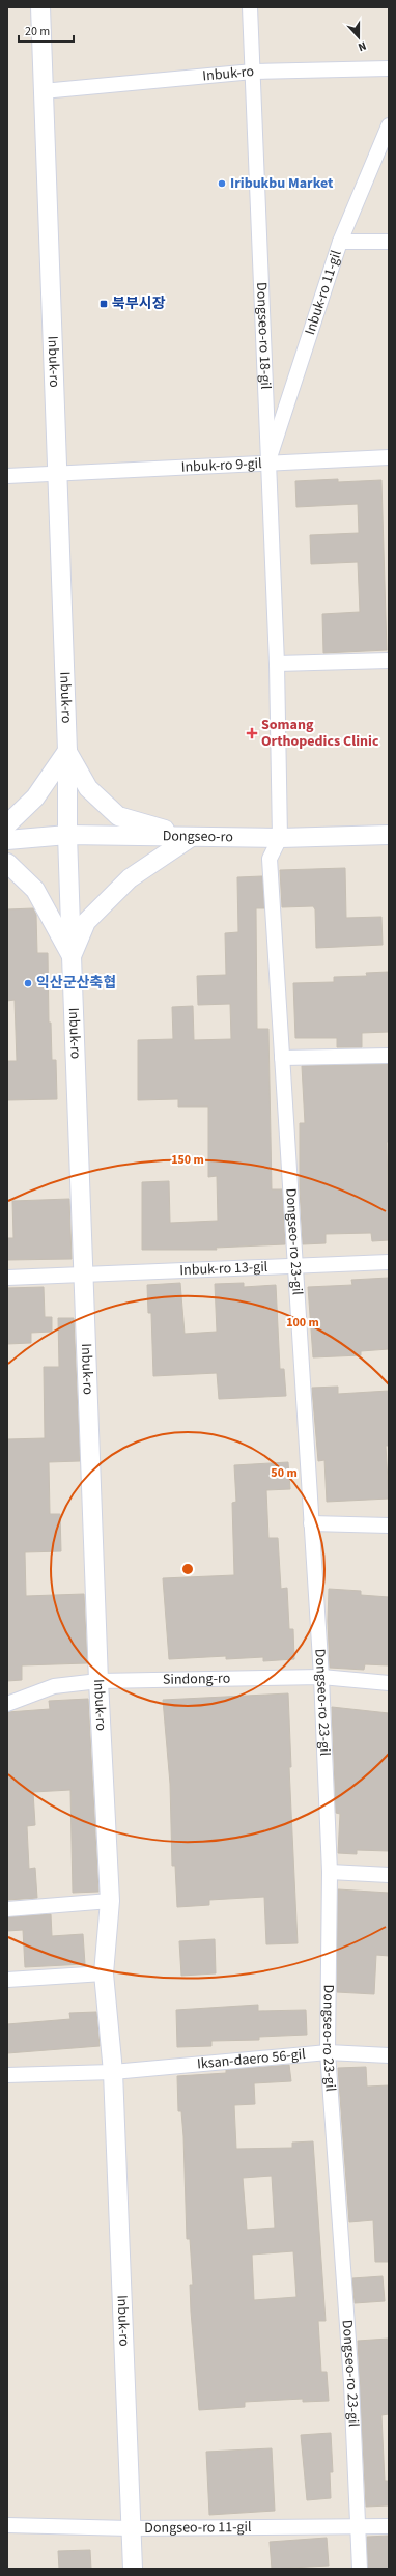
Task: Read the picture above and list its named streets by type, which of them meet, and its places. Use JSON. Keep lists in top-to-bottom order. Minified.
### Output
{"streets":{"street":["Inbuk-ro","Inbuk-ro 11-gil","Dongseo-ro 18-gil","Inbuk-ro 9-gil","Dongseo-ro","Dongseo-ro 23-gil","Inbuk-ro 13-gil","Sindong-ro","Iksan-daero 56-gil","Dongseo-ro 11-gil"]},"crossings":[["Inbuk-ro","Dongseo-ro 18-gil"],["Inbuk-ro","Inbuk-ro 9-gil"],["Inbuk-ro","Dongseo-ro"],["Inbuk-ro","Inbuk-ro 13-gil"],["Inbuk-ro","Sindong-ro"],["Inbuk-ro","Iksan-daero 56-gil"],["Inbuk-ro","Dongseo-ro 11-gil"],["Inbuk-ro 11-gil","Dongseo-ro 18-gil"],["Inbuk-ro 11-gil","Inbuk-ro 9-gil"],["Dongseo-ro 18-gil","Inbuk-ro 9-gil"],["Dongseo-ro 18-gil","Dongseo-ro"],["Dongseo-ro 18-gil","Dongseo-ro 23-gil"],["Dongseo-ro","Dongseo-ro 23-gil"],["Dongseo-ro 23-gil","Inbuk-ro 13-gil"],["Dongseo-ro 23-gil","Sindong-ro"],["Dongseo-ro 23-gil","Iksan-daero 56-gil"],["Dongseo-ro 23-gil","Dongseo-ro 11-gil"]],"places":{"other":["Iribukbu Market","익산군산축협"],"transit":["북부시장"],"health":["Somang Orthopedics Clinic"]},"scale_bar":"20 m","north":"bottom","rings":["150 m","100 m","50 m"]}
